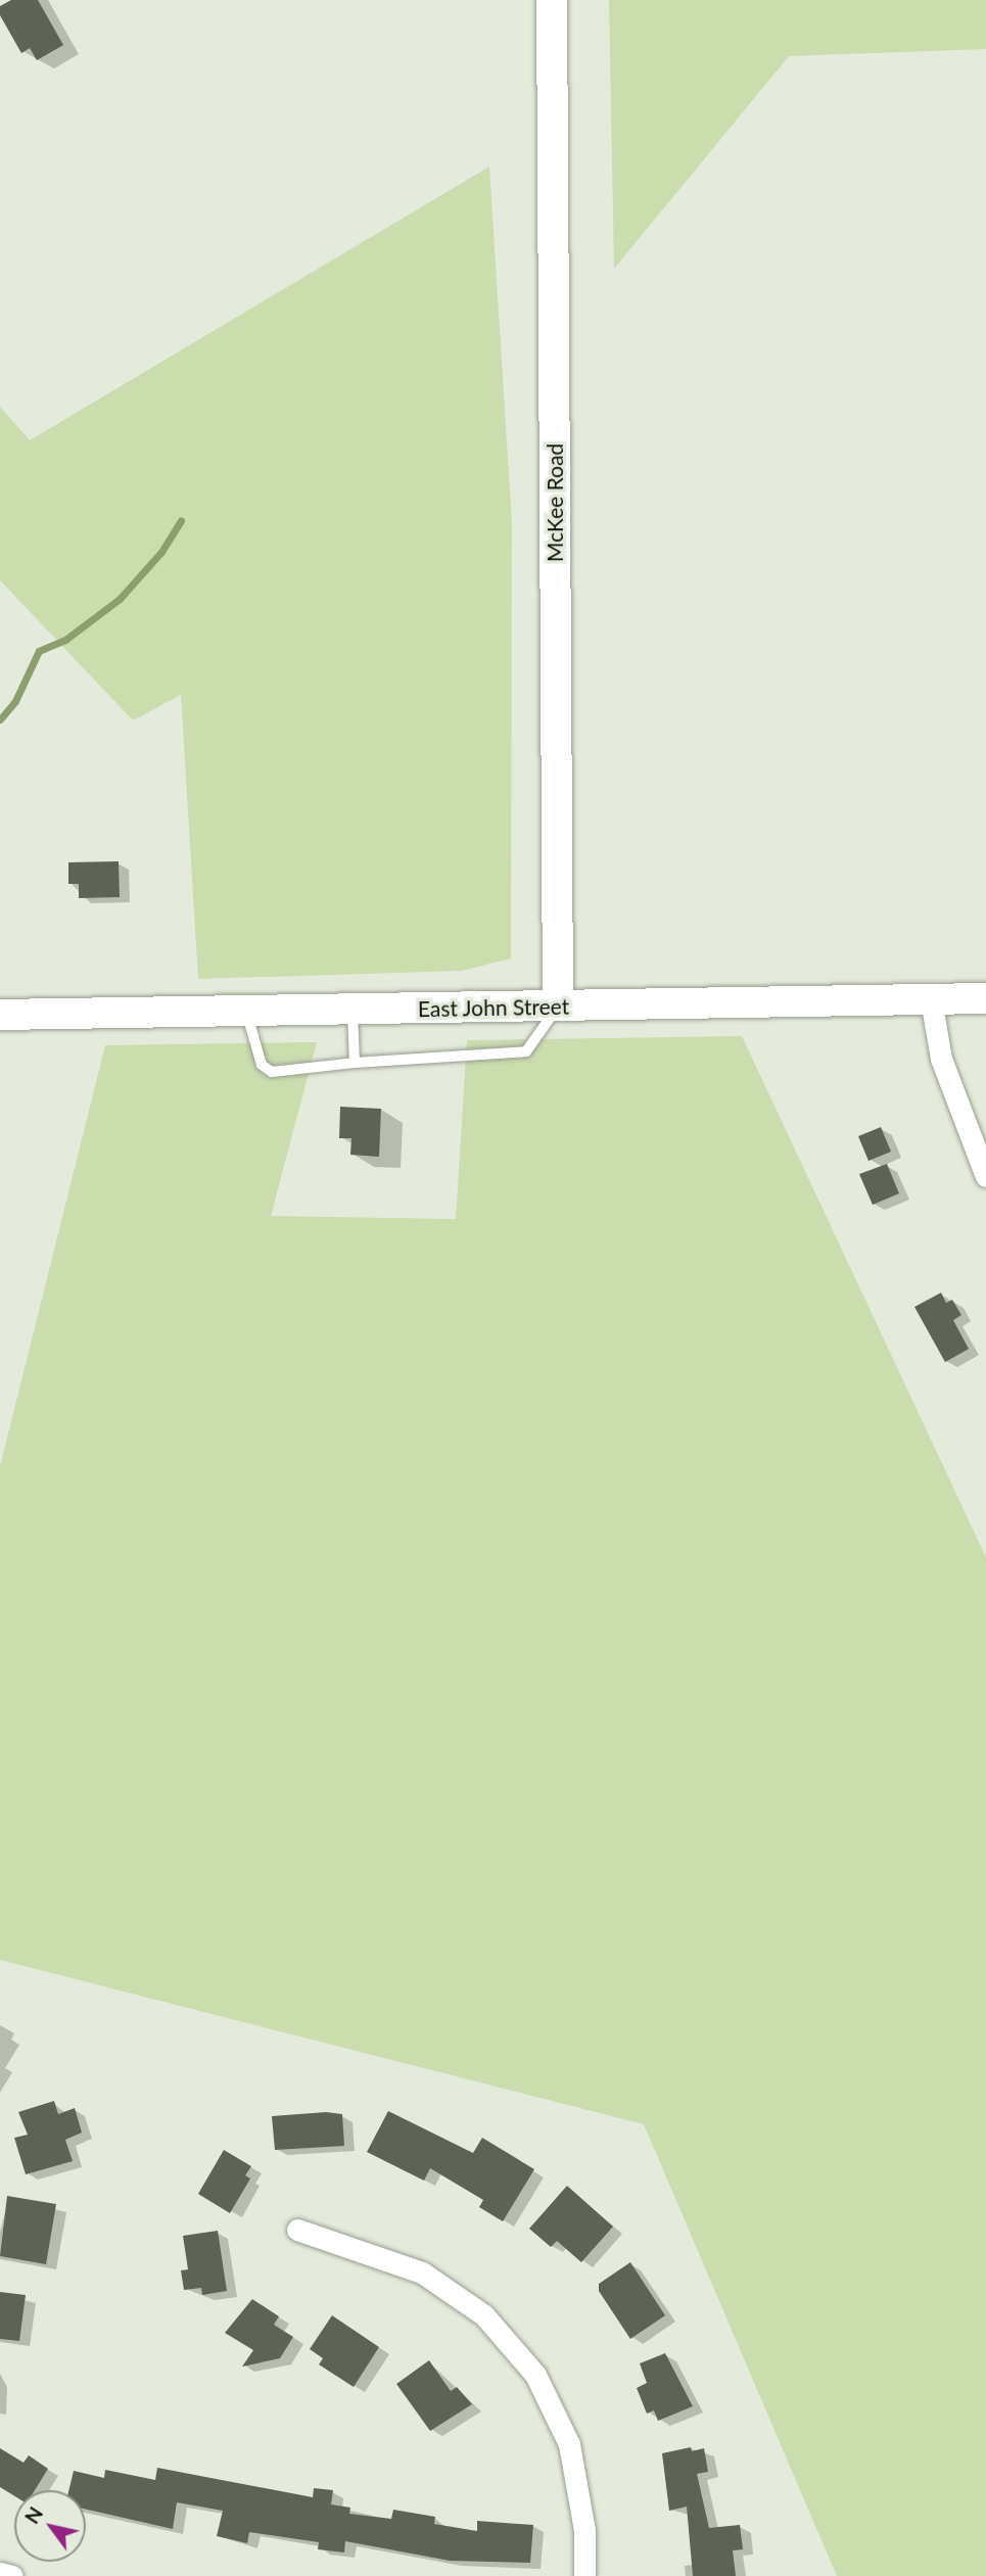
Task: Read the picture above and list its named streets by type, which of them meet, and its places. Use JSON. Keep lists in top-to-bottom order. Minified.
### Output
{"streets":{"street":["McKee Road","East John Street"]},"crossings":[["McKee Road","East John Street"]],"north":"top left"}
